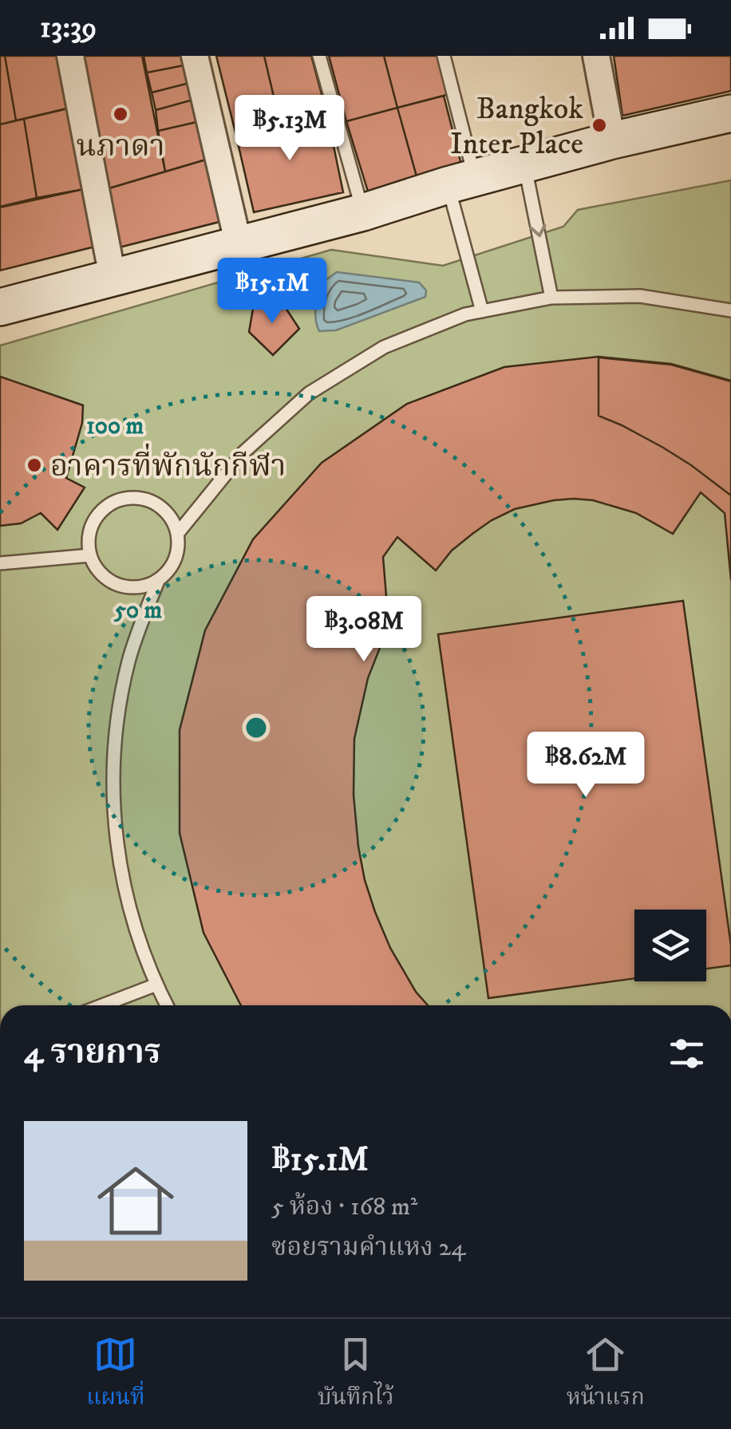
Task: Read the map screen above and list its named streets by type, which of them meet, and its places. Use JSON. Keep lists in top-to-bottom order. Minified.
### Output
{"places":["นภาดา","Bangkok Inter Place","อาคารที่พักนักกีฬา"],"page":{"status":"13:39","price":["฿5.13M","฿15.1M","฿3.08M","฿8.62M"],"heading":"4 รายการ","list":[{"name":"฿15.1M","note":"5 ห้อง · 168 m² · ซอยรามคำแหง 24"}],"tabs":["แผนที่","บันทึกไว้","หน้าแรก"]},"rings":["100 m","50 m"]}
